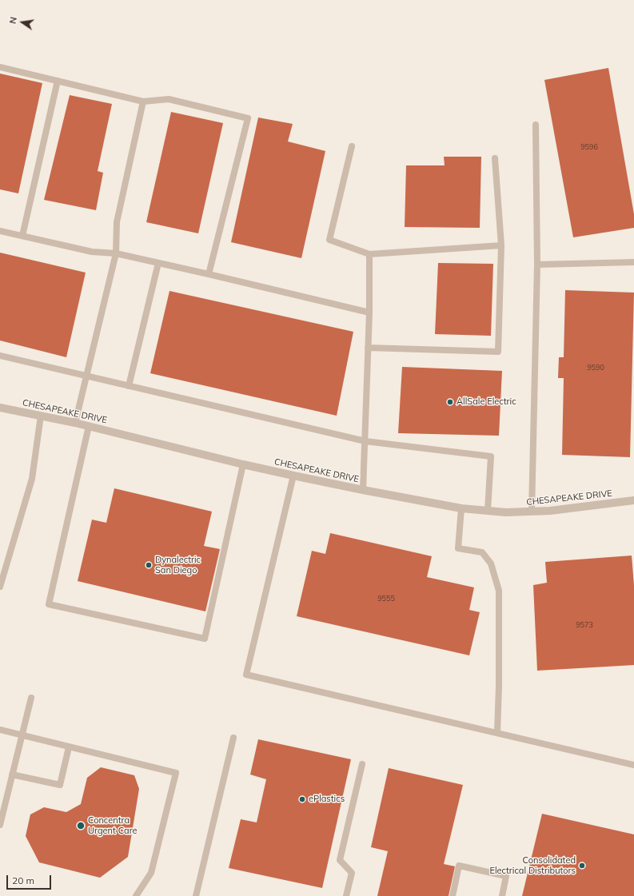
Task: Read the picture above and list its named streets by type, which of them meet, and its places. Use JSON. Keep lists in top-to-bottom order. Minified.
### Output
{"streets":{"street":["CHESAPEAKE DRIVE"]},"places":["AllSale Electric","Dynalectric San Diego","ePlastics","Concentra Urgent Care","Consolidated Electrical Distributors"],"house_numbers":["9596","9590","9555","9573"],"scale_bar":"20 m","north":"left"}
